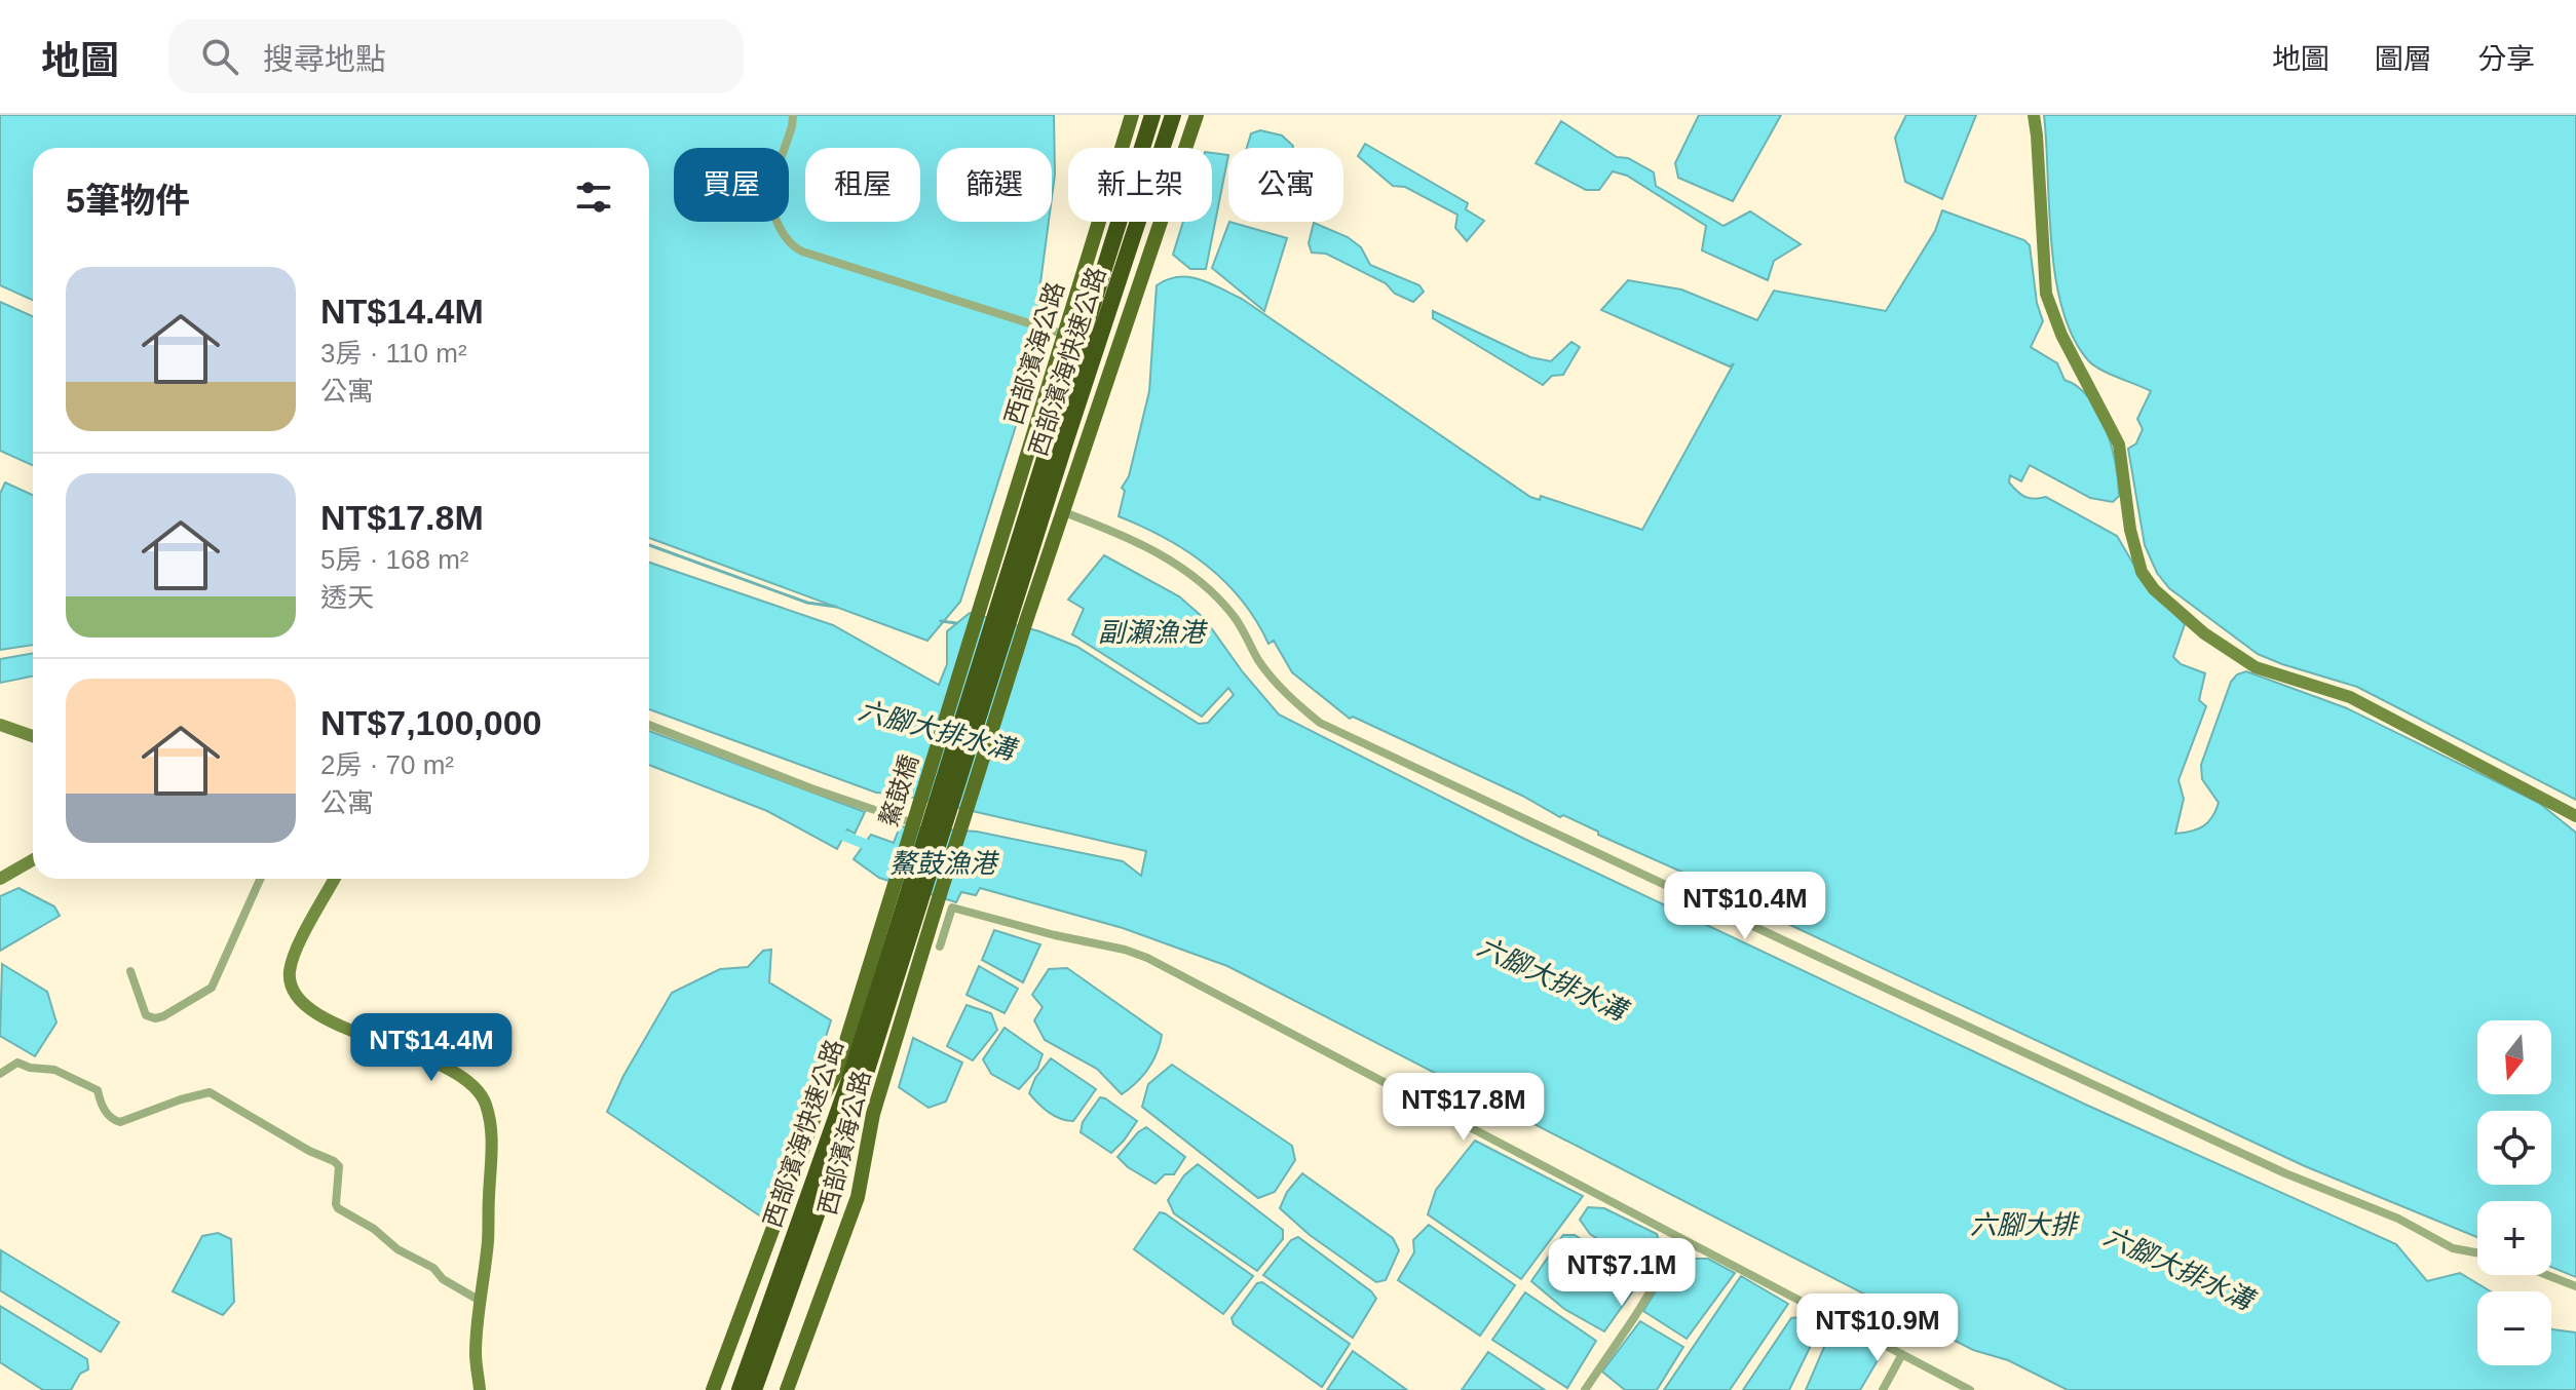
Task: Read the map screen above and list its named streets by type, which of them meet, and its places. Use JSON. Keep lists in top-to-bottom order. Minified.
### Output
{"streets":{"highway":["西部濱海快速公路"],"main road":["西部濱海公路","鰲鼓橋"]},"crossings":[["西部濱海公路","西部濱海快速公路"],["西部濱海公路","鰲鼓橋"],["西部濱海快速公路","鰲鼓橋"]],"water":["副瀨漁港","六腳大排水溝","鰲鼓漁港","六腳大排"],"north":"bottom","page":{"header":"地圖","search":"搜尋地點","nav":["地圖","圖層","分享"],"chip":["買屋","租屋","篩選","新上架","公寓"],"heading":"5筆物件","list":[{"name":"NT$14.4M","note":"3房 · 110 m² · 公寓"},{"name":"NT$17.8M","note":"5房 · 168 m² · 透天"},{"name":"NT$7,100,000","note":"2房 · 70 m² · 公寓"}],"price":["NT$10.4M","NT$14.4M","NT$17.8M","NT$7.1M","NT$10.9M"],"map_buttons":["+","−"]}}
